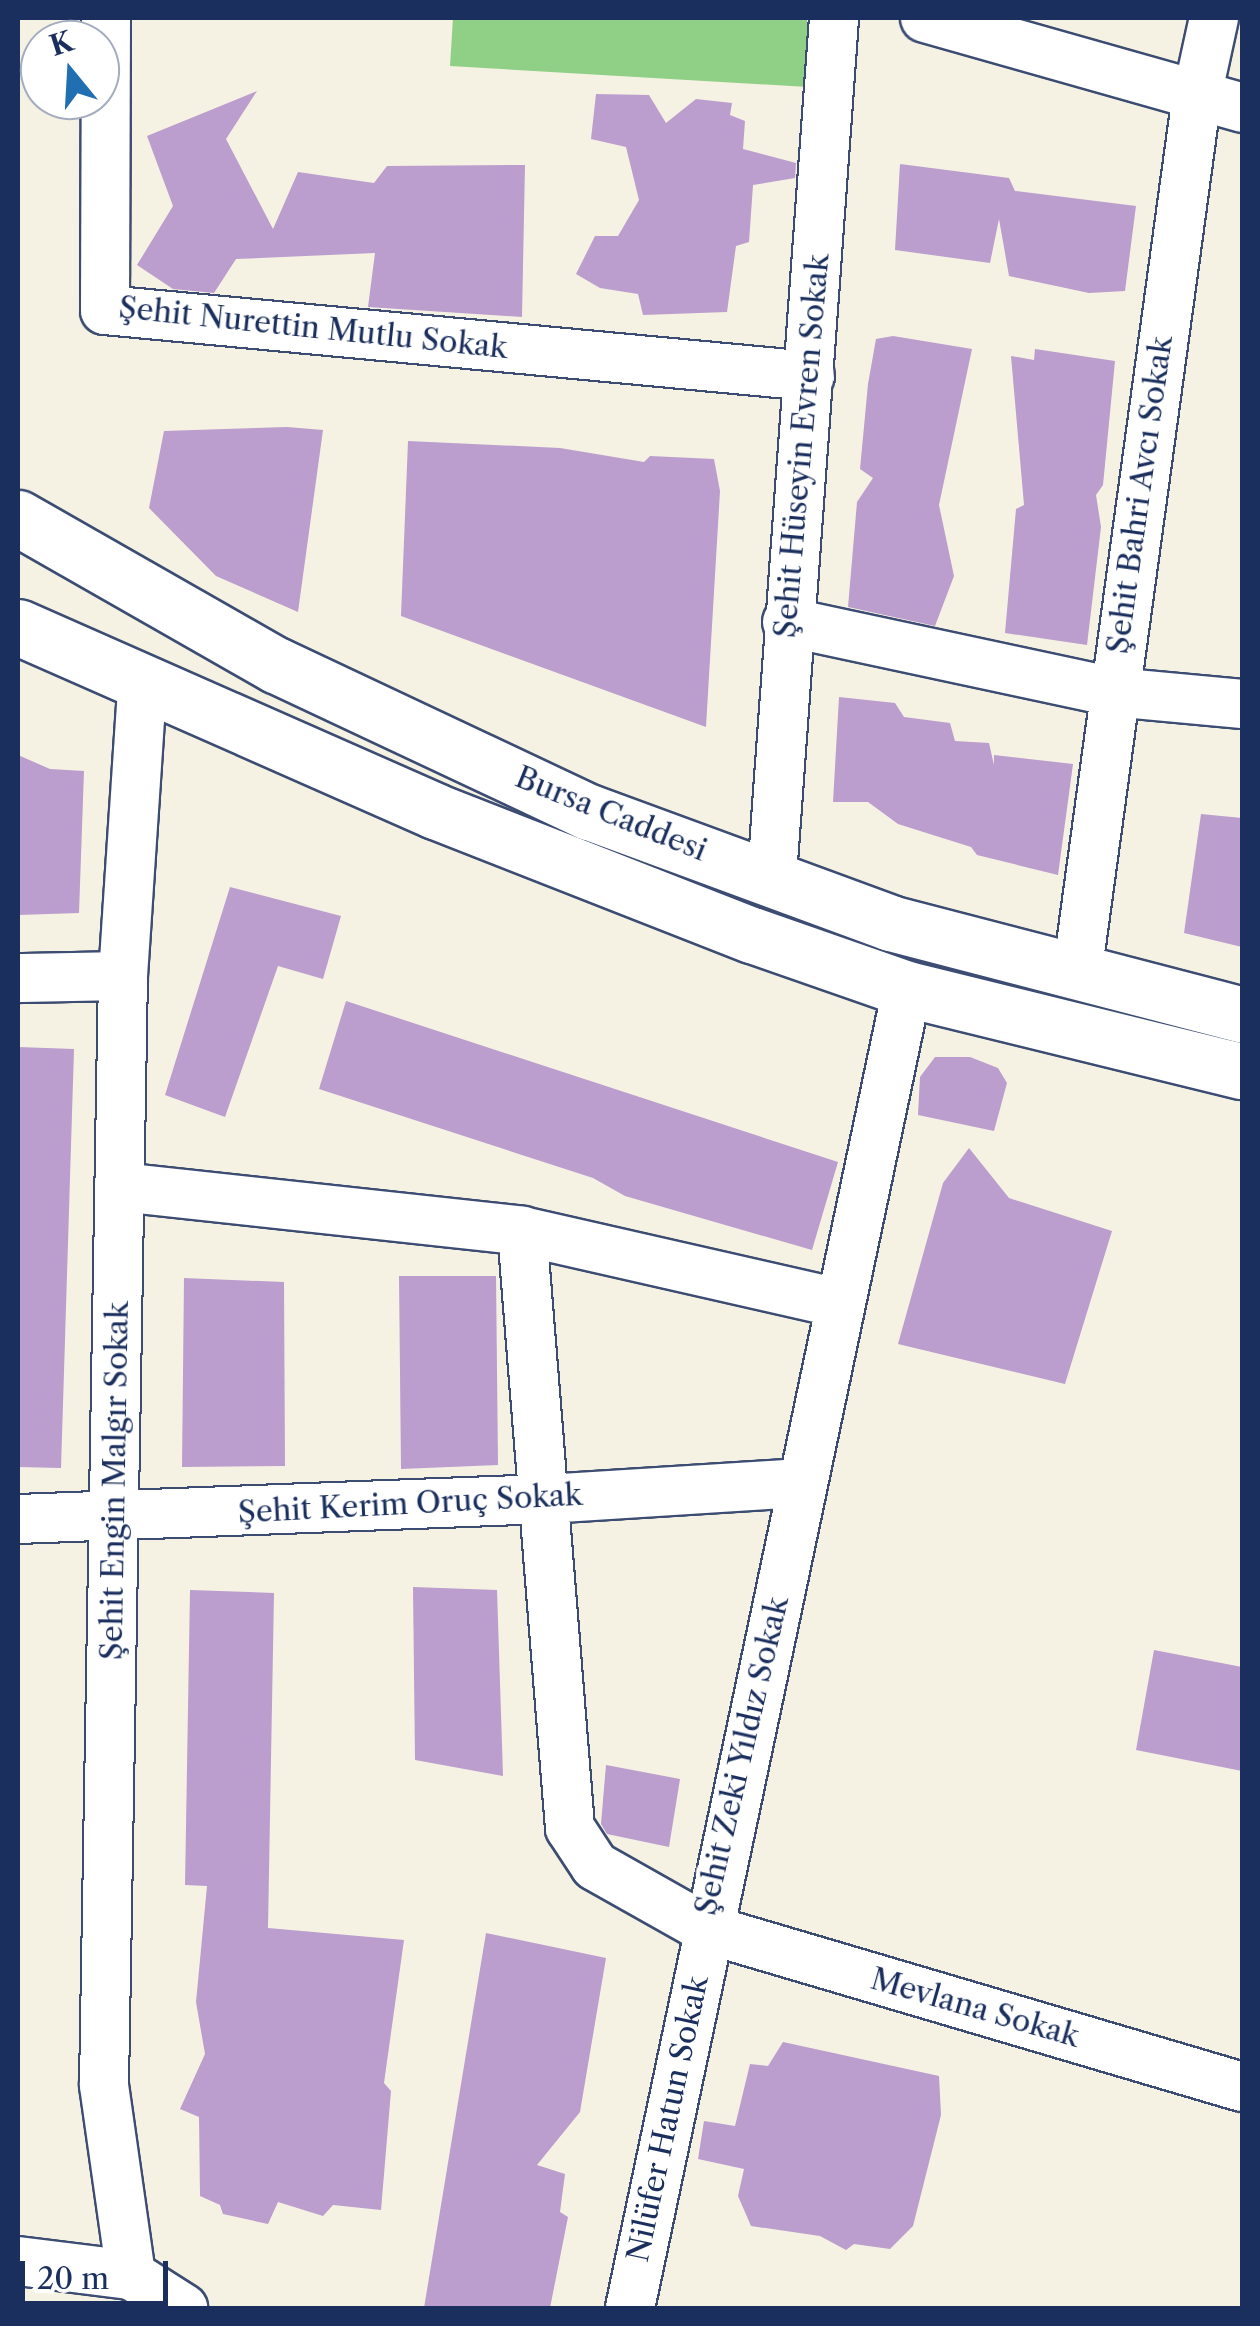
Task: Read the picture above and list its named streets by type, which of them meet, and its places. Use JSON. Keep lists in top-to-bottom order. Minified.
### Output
{"streets":{"main road":["Bursa Caddesi"],"street":["Şehit Nurettin Mutlu Sokak","Şehit Hüseyin Evren Sokak","Şehit Bahri Avcı Sokak","Şehit Engin Malgır Sokak","Şehit Kerim Oruç Sokak","Şehit Zeki Yıldız Sokak","Mevlana Sokak","Nilüfer Hatun Sokak"]},"crossings":[["Şehit Nurettin Mutlu Sokak","Şehit Hüseyin Evren Sokak"],["Şehit Hüseyin Evren Sokak","Bursa Caddesi"],["Şehit Bahri Avcı Sokak","Bursa Caddesi"],["Bursa Caddesi","Şehit Engin Malgır Sokak"],["Bursa Caddesi","Şehit Zeki Yıldız Sokak"],["Şehit Engin Malgır Sokak","Şehit Kerim Oruç Sokak"],["Şehit Kerim Oruç Sokak","Şehit Zeki Yıldız Sokak"],["Şehit Zeki Yıldız Sokak","Mevlana Sokak"],["Şehit Zeki Yıldız Sokak","Nilüfer Hatun Sokak"],["Mevlana Sokak","Nilüfer Hatun Sokak"]],"scale_bar":"20 m","north":"top"}
